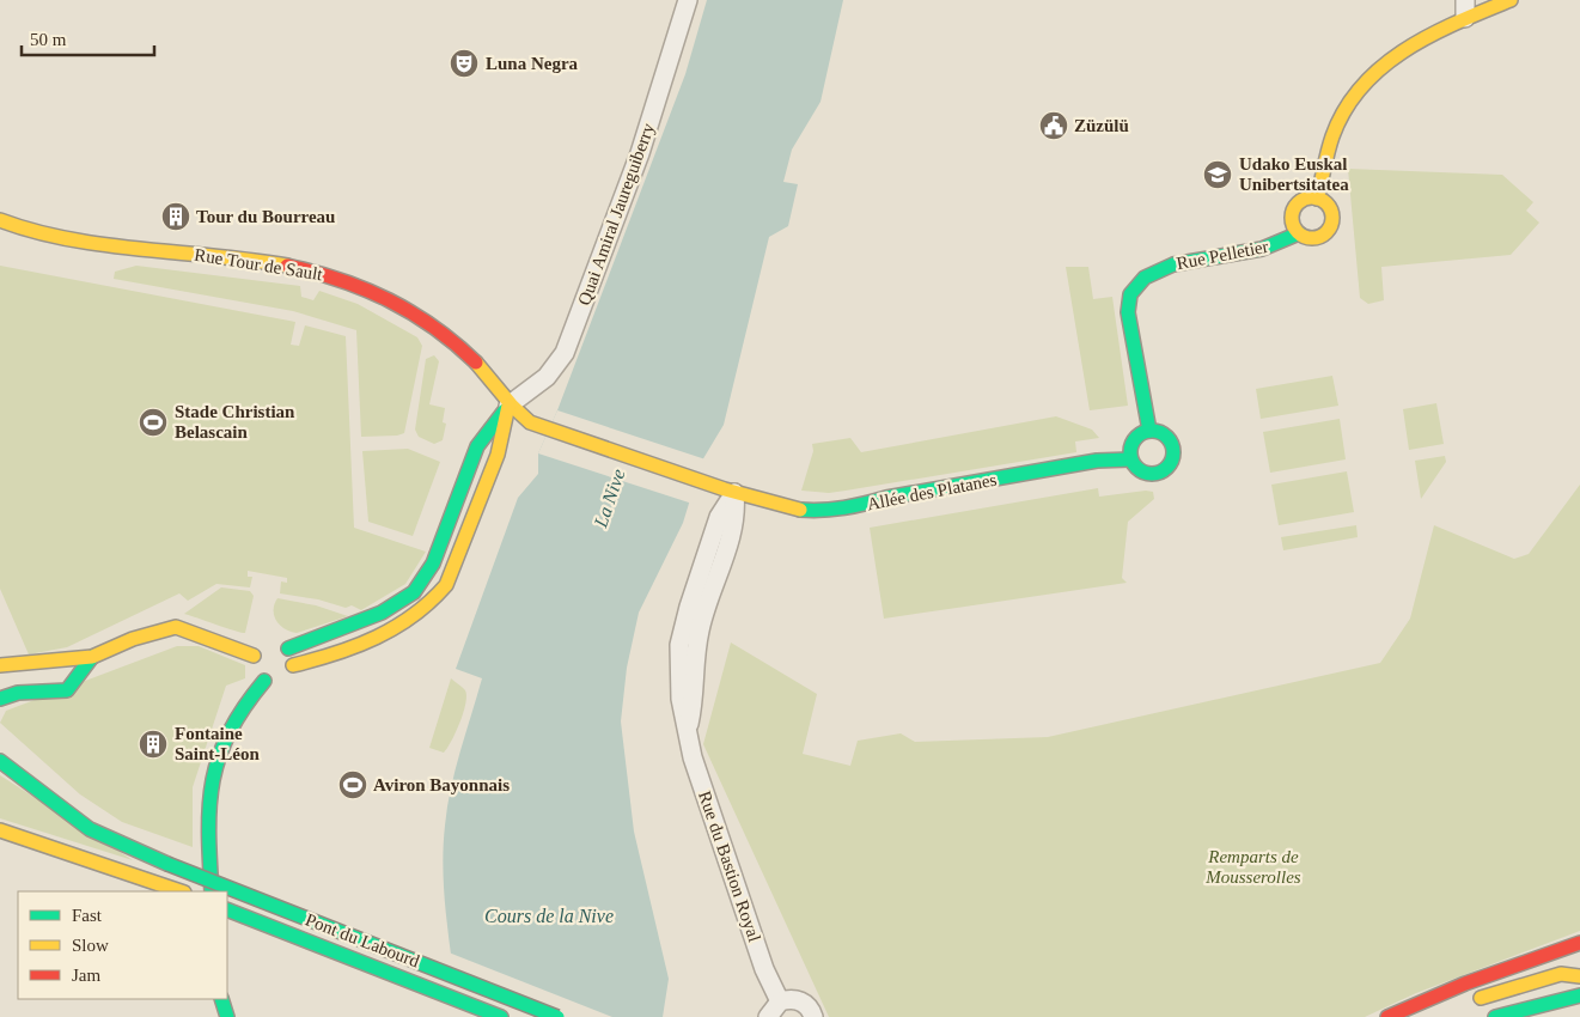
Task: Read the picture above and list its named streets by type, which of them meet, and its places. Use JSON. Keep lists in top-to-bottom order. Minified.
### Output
{"streets":{"street":["Quai Amiral Jaureguiberry","Rue Pelletier","Rue Tour de Sault","Allée des Platanes","Rue du Bastion Royal","Pont du Labourd"]},"crossings":[["Quai Amiral Jaureguiberry","Rue Tour de Sault"],["Rue Pelletier","Allée des Platanes"],["Rue Tour de Sault","Allée des Platanes"],["Allée des Platanes","Rue du Bastion Royal"]],"water":["La Nive","Cours de la Nive"],"parks":["Remparts de Mousserolles"],"places":{"theatre":["Luna Negra"],"public building":["Züzülü"],"school or university":["Udako Euskal Unibertsitatea"],"building":["Tour du Bourreau","Fontaine Saint-Léon"],"sports":["Stade Christian Belascain","Aviron Bayonnais"]},"legend":["Fast","Slow","Jam"],"scale_bar":"50 m"}
